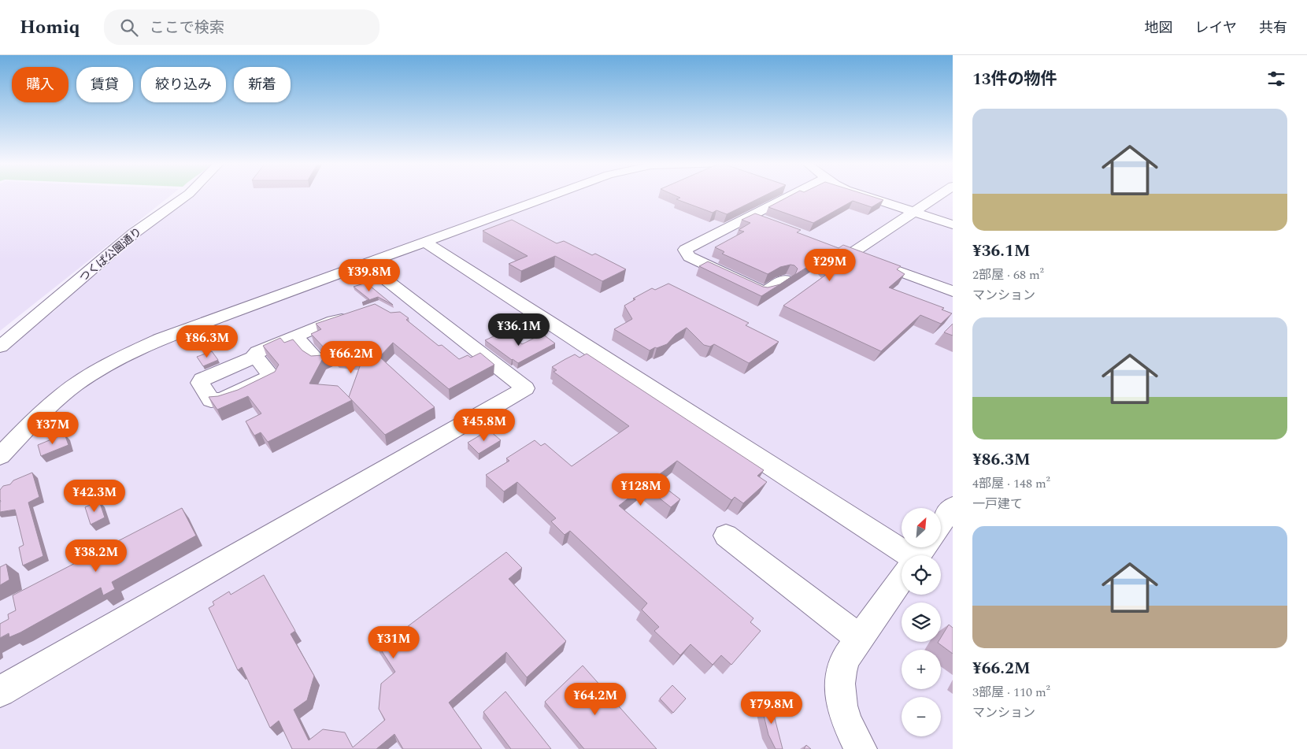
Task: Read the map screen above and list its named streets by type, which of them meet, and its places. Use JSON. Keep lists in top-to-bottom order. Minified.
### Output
{"streets":{"street":["つくば公園通り"]},"north":"top right","page":{"header":"Homiq","search":"ここで検索","nav":["地図","レイヤ","共有"],"heading":"13件の物件","chip":["購入","賃貸","絞り込み","新着"],"list":[{"name":"¥36.1M","note":"2部屋 · 68 m² · マンション"},{"name":"¥86.3M","note":"4部屋 · 148 m² · 一戸建て"},{"name":"¥66.2M","note":"3部屋 · 110 m² · マンション"}],"price":["¥29M","¥39.8M","¥36.1M","¥86.3M","¥66.2M","¥45.8M","¥37M","¥128M","¥42.3M","¥38.2M","¥31M","¥64.2M","¥79.8M"],"map_buttons":["+","−"]}}
